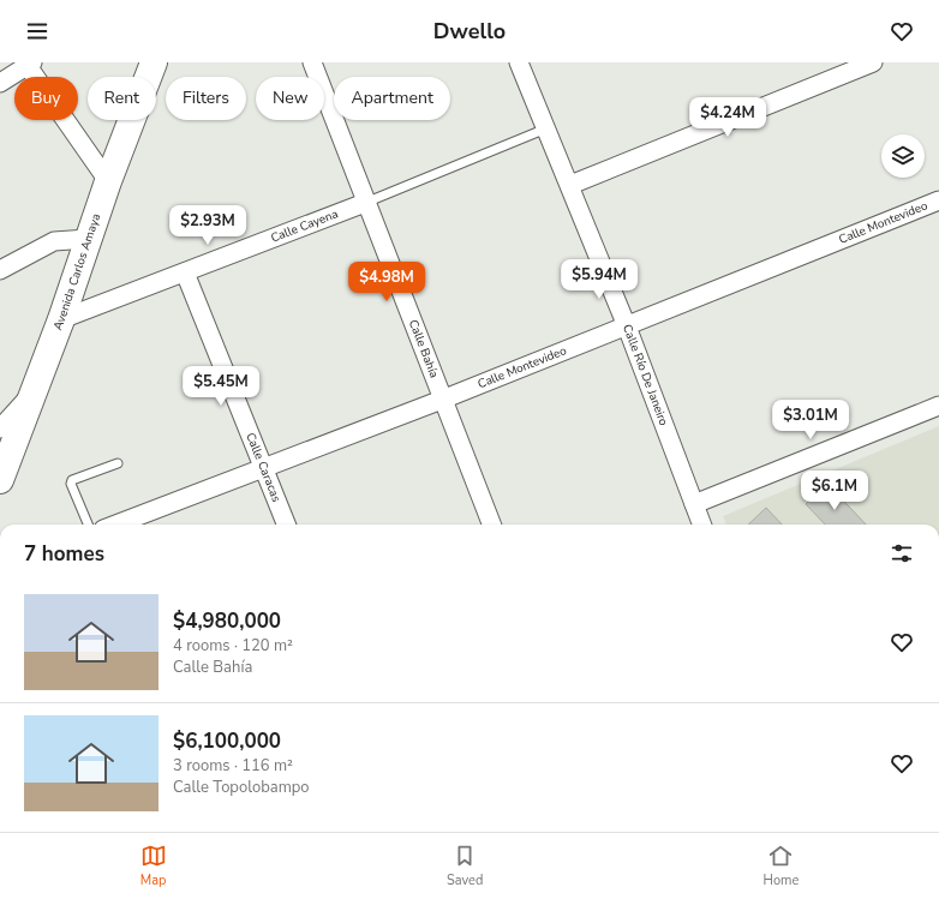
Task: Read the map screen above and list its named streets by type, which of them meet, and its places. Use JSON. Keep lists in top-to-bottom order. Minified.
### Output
{"streets":{"main road":["Avenida Carlos Amaya"],"street":["Calle Montevideo","Calle Cayena","Calle Bahía","Calle Río De Janeiro","Calle Caracas"]},"crossings":[["Calle Montevideo","Calle Bahía"],["Calle Montevideo","Calle Río De Janeiro"],["Calle Montevideo","Calle Caracas"],["Calle Cayena","Avenida Carlos Amaya"],["Calle Cayena","Calle Bahía"],["Calle Cayena","Calle Río De Janeiro"],["Calle Cayena","Calle Caracas"]],"page":{"header":"Dwello","chip":["Buy","Rent","Filters","New","Apartment"],"price":["$4.24M","$2.93M","$5.94M","$4.98M","$5.45M","$3.01M","$6.1M"],"heading":"7 homes","list":[{"name":"$4,980,000","note":"4 rooms · 120 m² · Calle Bahía"},{"name":"$6,100,000","note":"3 rooms · 116 m² · Calle Topolobampo"}],"tabs":["Map","Saved","Home"]}}
